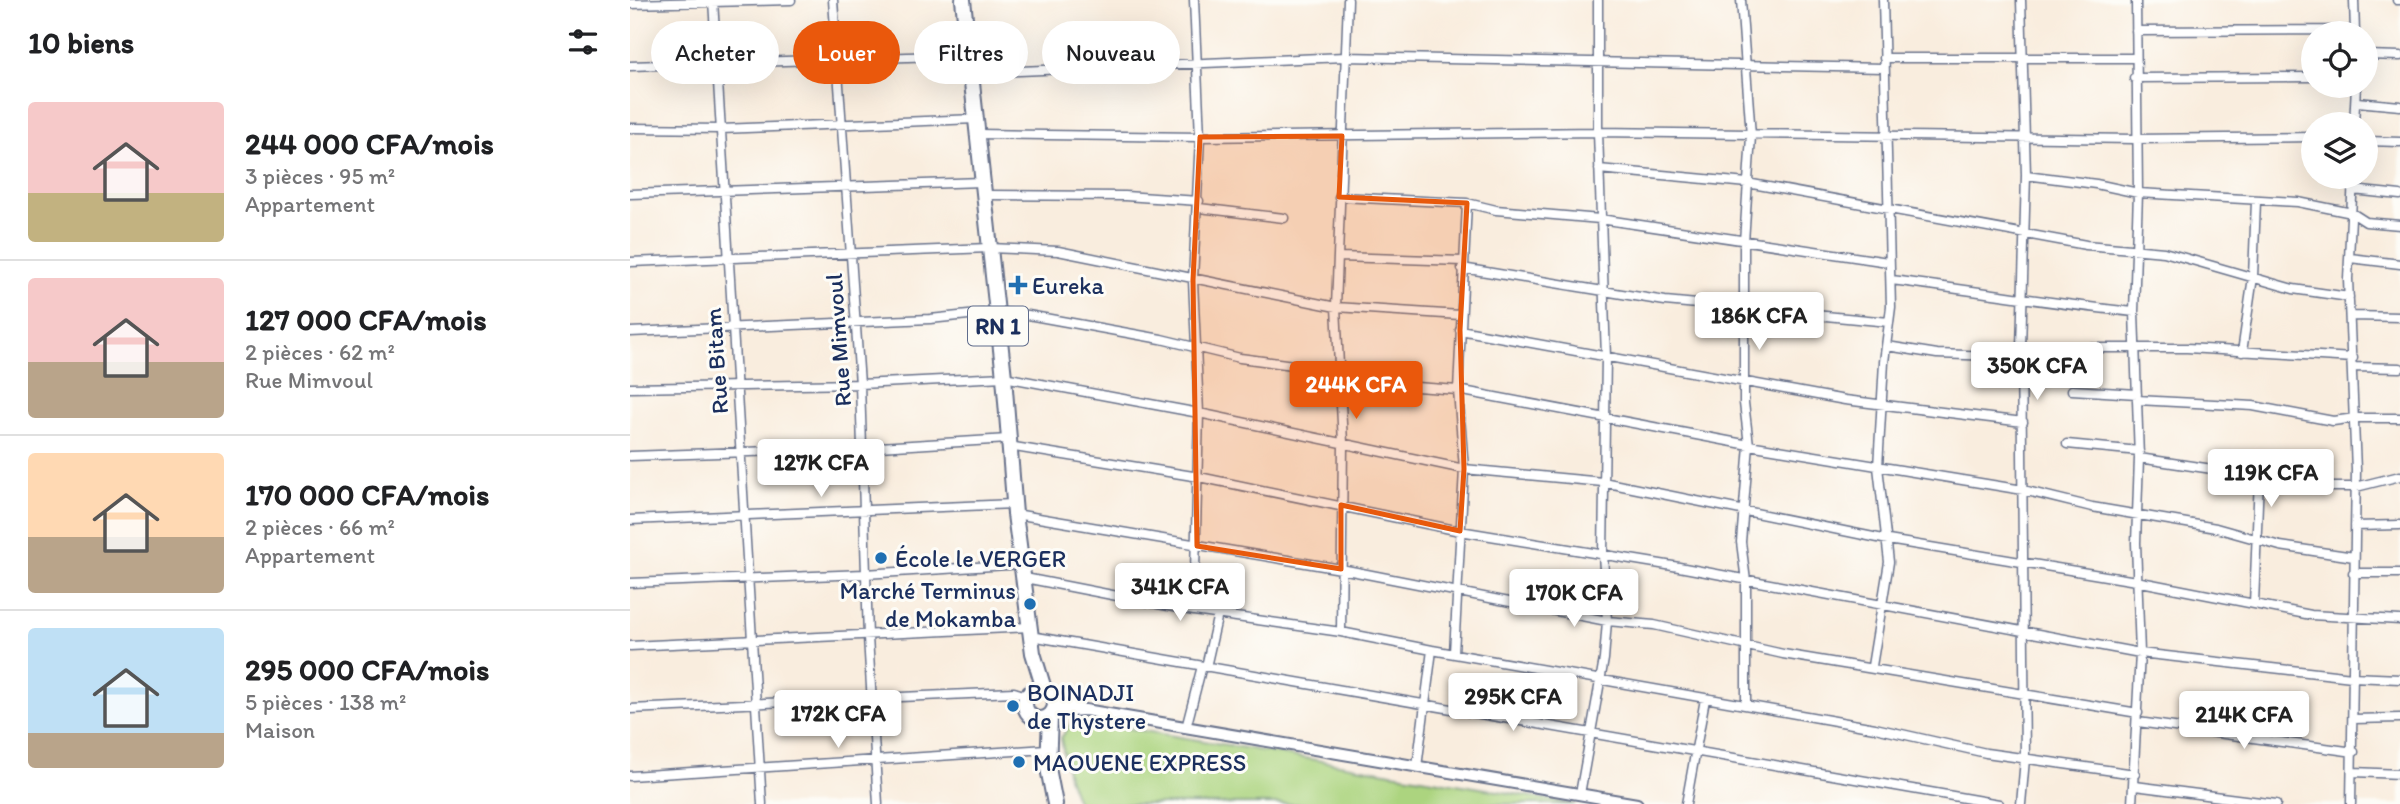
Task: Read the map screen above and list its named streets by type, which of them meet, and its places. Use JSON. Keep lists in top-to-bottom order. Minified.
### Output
{"streets":{"highway":["RN 1"],"street":["Rue Mimvoul","Rue Bitam"]},"places":{"health":["Eureka"],"other":["École le VERGER","Marché Terminus de Mokamba","BOINADJI de Thystere","MAOUENE EXPRESS"]},"page":{"heading":"10 biens","chip":["Acheter","Louer","Filtres","Nouveau"],"list":[{"name":"244 000 CFA/mois","note":"3 pièces · 95 m² · Appartement"},{"name":"127 000 CFA/mois","note":"2 pièces · 62 m² · Rue Mimvoul"},{"name":"170 000 CFA/mois","note":"2 pièces · 66 m² · Appartement"},{"name":"295 000 CFA/mois","note":"5 pièces · 138 m² · Maison"}],"price":["186K CFA","350K CFA","244K CFA","127K CFA","119K CFA","341K CFA","170K CFA","295K CFA","172K CFA","214K CFA"]}}
